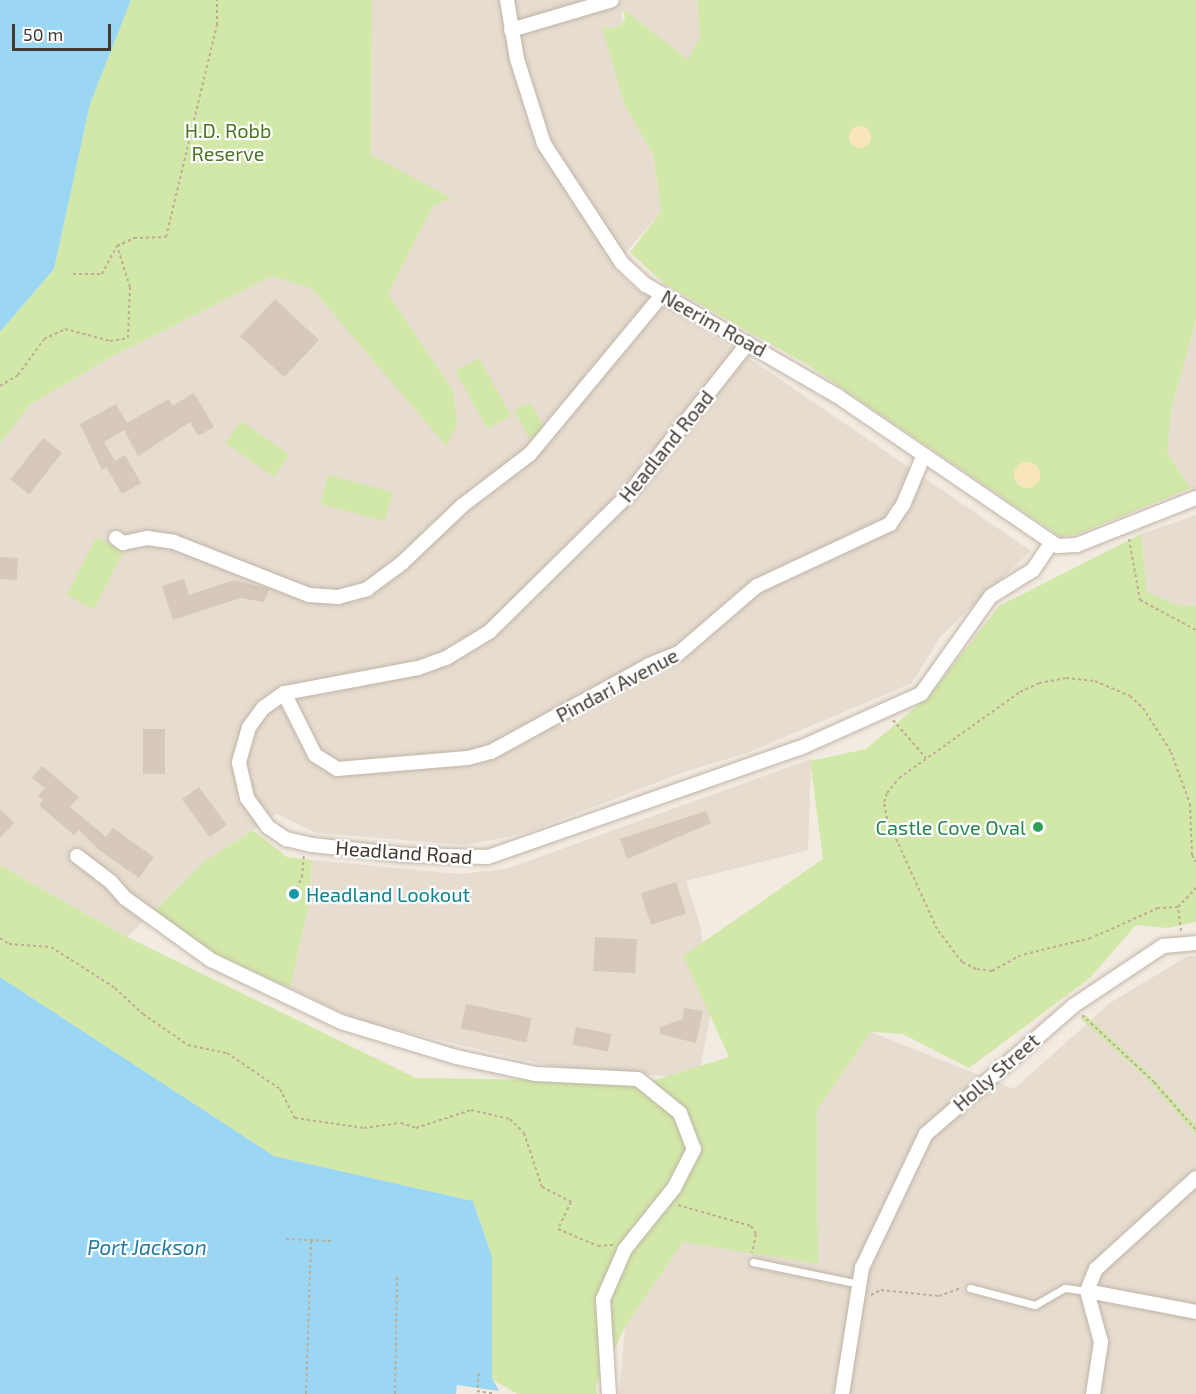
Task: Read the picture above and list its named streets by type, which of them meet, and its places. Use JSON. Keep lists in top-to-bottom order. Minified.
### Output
{"streets":{"street":["Neerim Road","Headland Road","Pindari Avenue","Holly Street"]},"crossings":[["Neerim Road","Headland Road"],["Neerim Road","Pindari Avenue"],["Headland Road","Pindari Avenue"]],"water":["Port Jackson"],"parks":["H.D. Robb Reserve"],"places":["Castle Cove Oval","Headland Lookout"],"scale_bar":"50 m"}
